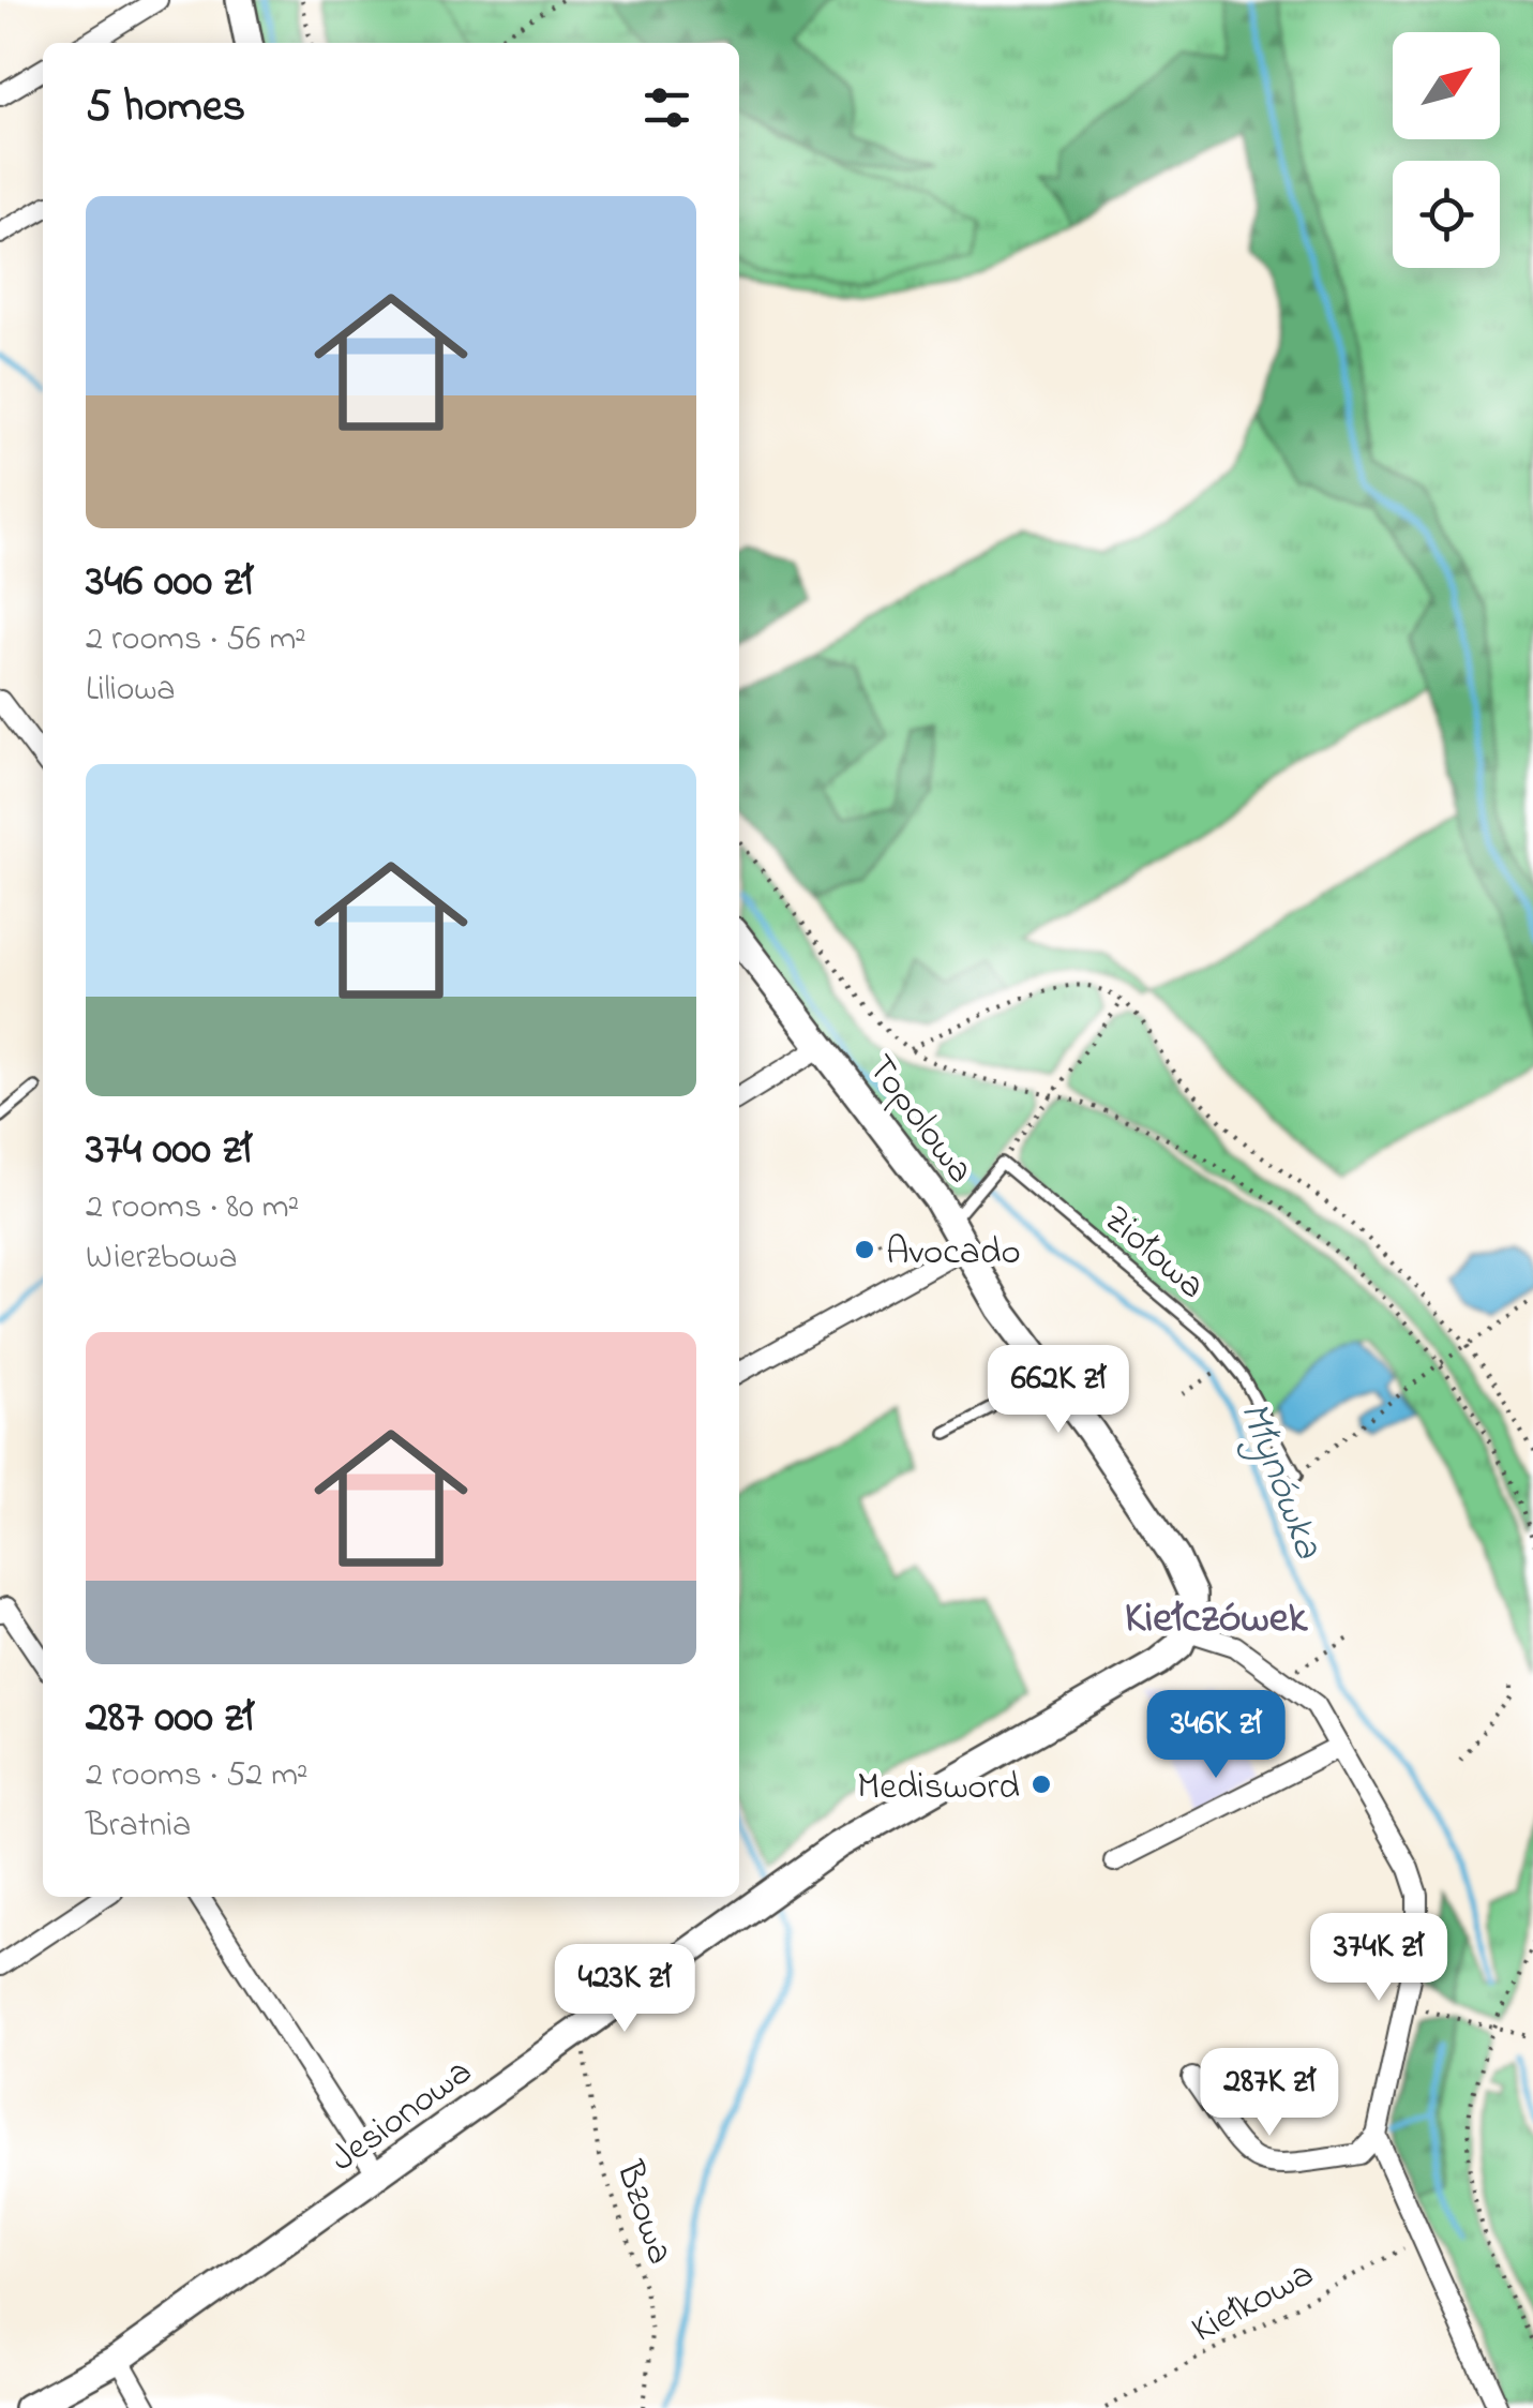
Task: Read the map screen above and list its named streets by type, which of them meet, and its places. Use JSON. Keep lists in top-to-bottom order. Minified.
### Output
{"streets":{"street":["Topolowa","Jesionowa"],"lane":["Ziołowa"],"path":["Bzowa","Kiełkowa"]},"crossings":[["Topolowa","Jesionowa"],["Jesionowa","Bzowa"]],"districts":["Kiełczówek"],"water":["Młynówka"],"places":["Avocado","Medisword"],"north":"top right","page":{"heading":"5 homes","list":[{"name":"346 000 zł","note":"2 rooms · 56 m² · Liliowa"},{"name":"374 000 zł","note":"2 rooms · 80 m² · Wierzbowa"},{"name":"287 000 zł","note":"2 rooms · 52 m² · Bratnia"}],"price":["662K zł","346K zł","374K zł","423K zł","287K zł"]}}
